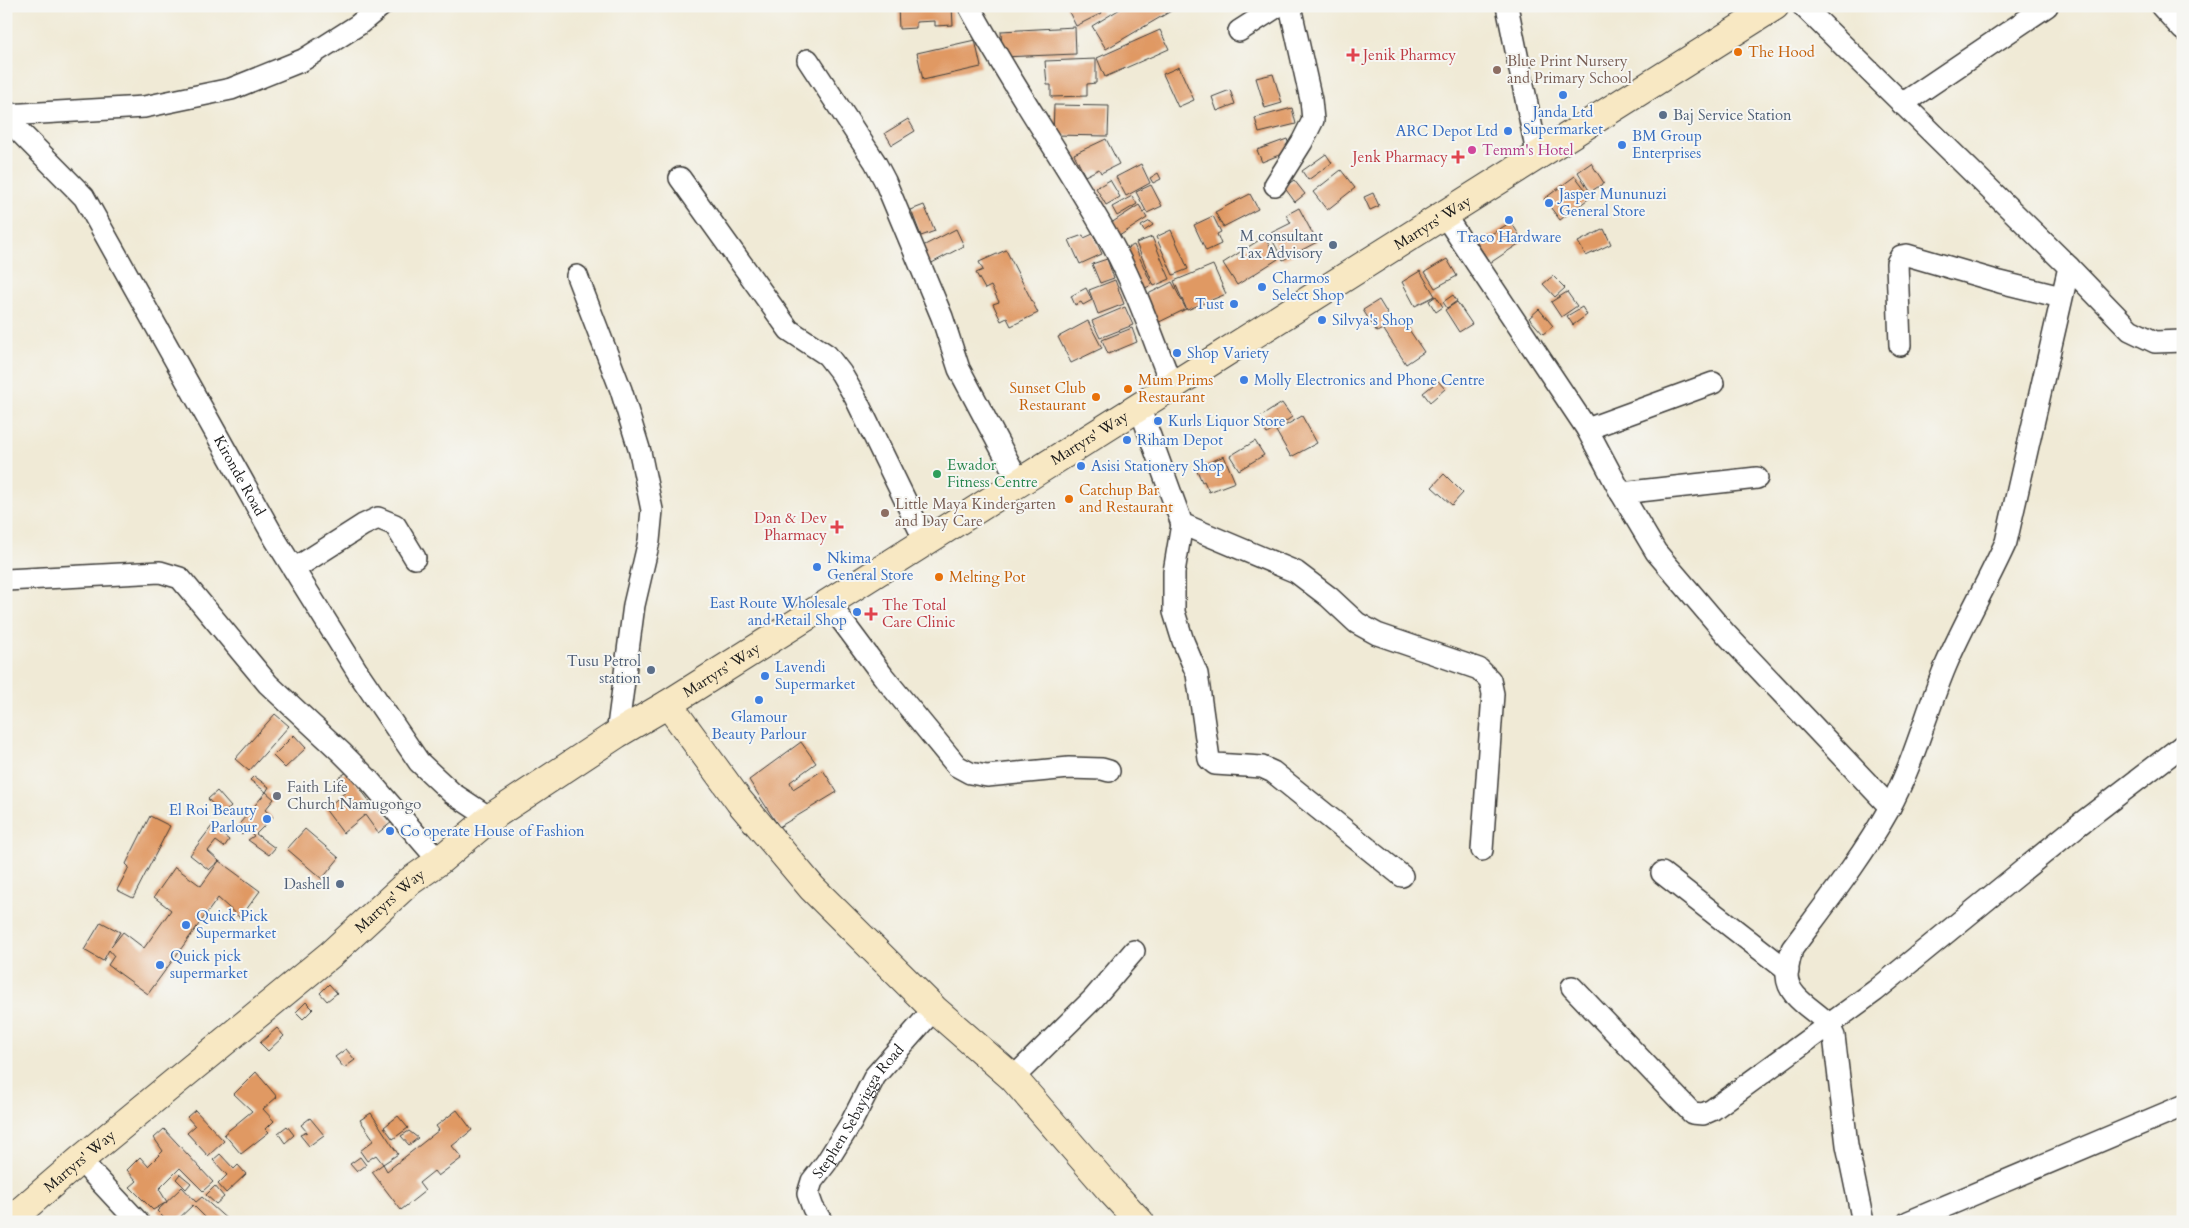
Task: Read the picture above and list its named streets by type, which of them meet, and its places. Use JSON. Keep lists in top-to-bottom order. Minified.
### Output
{"streets":{"main road":["Martyrs' Way"],"street":["Kironde Road","Stephen Sebayigga Road"]},"crossings":[["Martyrs' Way","Kironde Road"]],"places":{"other":["The Hood","Blue Print Nursery and Primary School","Janda Ltd Supermarket","Baj Service Station","ARC Depot Ltd","BM Group Enterprises","Temm's Hotel","Jasper Mununuzi General Store","Traco Hardware","M consultant Tax Advisory","Charmos Select Shop","Tust","Silvya's Shop","Shop Variety","Molly Electronics and Phone Centre","Mum Prims Restaurant","Sunset Club Restaurant","Kurls Liquor Store","Riham Depot","Asisi Stationery Shop","Ewador Fitness Centre","Catchup Bar and Restaurant","Little Maya Kindergarten and Day Care","Nkima General Store","Melting Pot","East Route Wholesale and Retail Shop","Tusu Petrol station","Lavendi Supermarket","Glamour Beauty Parlour","Faith Life Church Namugongo","El Roi Beauty Parlour","Co operate House of Fashion","Dashell","Quick Pick Supermarket","Quick pick supermarket"],"health":["Jenik Pharmcy","Jenk Pharmacy","Dan & Dev Pharmacy","The Total Care Clinic"]}}
